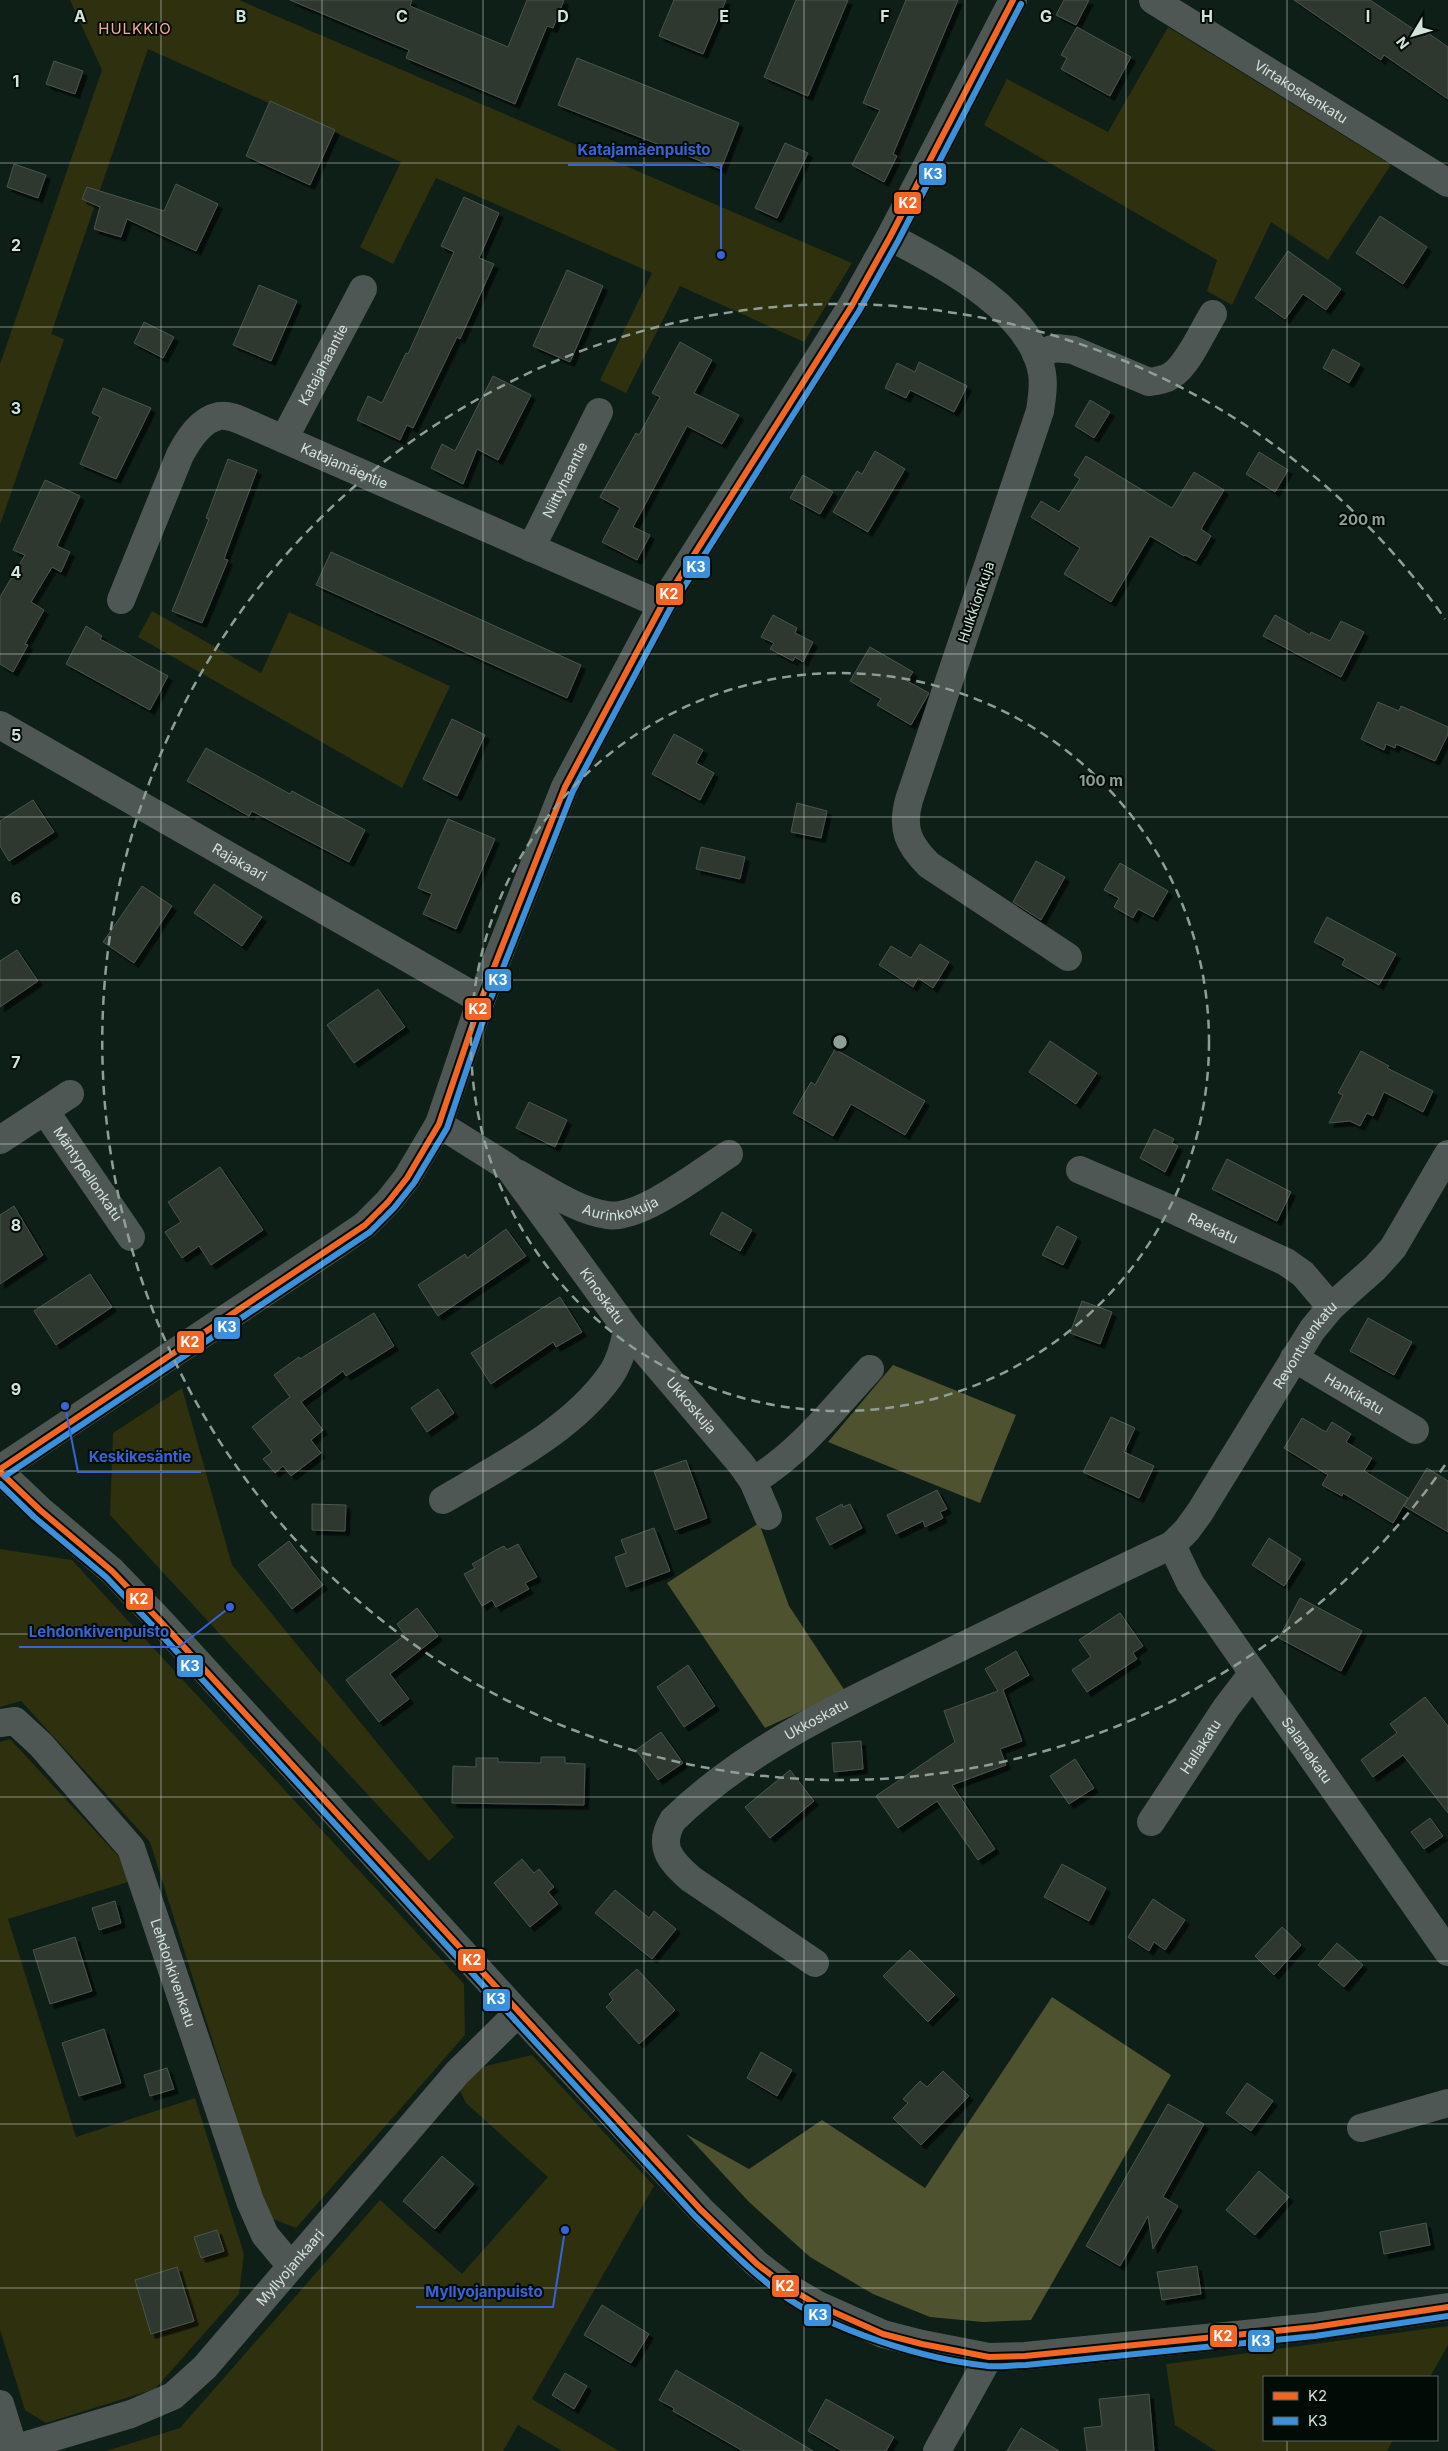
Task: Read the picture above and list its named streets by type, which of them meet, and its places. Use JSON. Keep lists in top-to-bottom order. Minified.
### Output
{"streets":{"street":["Virtakoskenkatu","Katajahaantie","Katajamäentie","Niittyhaantie","Hulkkionkuja","Rajakaari","Mäntypellonkatu","Aurinkokuja","Raekatu","Kinoskatu","Revontulenkatu","Hankikatu","Ukkoskuja","Ukkoskatu","Hallakatu","Salamakatu","Lehdonkivenkatu","Myllyojankaari"]},"crossings":[["Katajahaantie","Katajamäentie"],["Katajamäentie","Niittyhaantie"],["Aurinkokuja","Kinoskatu"],["Raekatu","Revontulenkatu"],["Kinoskatu","Ukkoskuja"],["Revontulenkatu","Hankikatu"],["Revontulenkatu","Ukkoskatu"],["Revontulenkatu","Salamakatu"],["Ukkoskatu","Salamakatu"],["Hallakatu","Salamakatu"],["Lehdonkivenkatu","Myllyojankaari"]],"districts":["HULKKIO"],"places":["Katajamäenpuisto","Keskikesäntie","Lehdonkivenpuisto","Myllyojanpuisto"],"lines":["transit line K2","transit line K3"],"legend":["K2","K3"],"north":"bottom left","grid":{"columns":["A","B","C","D","E","F","G","H","I"],"rows":["1","2","3","4","5","6","7","8","9"]},"rings":["200 m","100 m"]}
